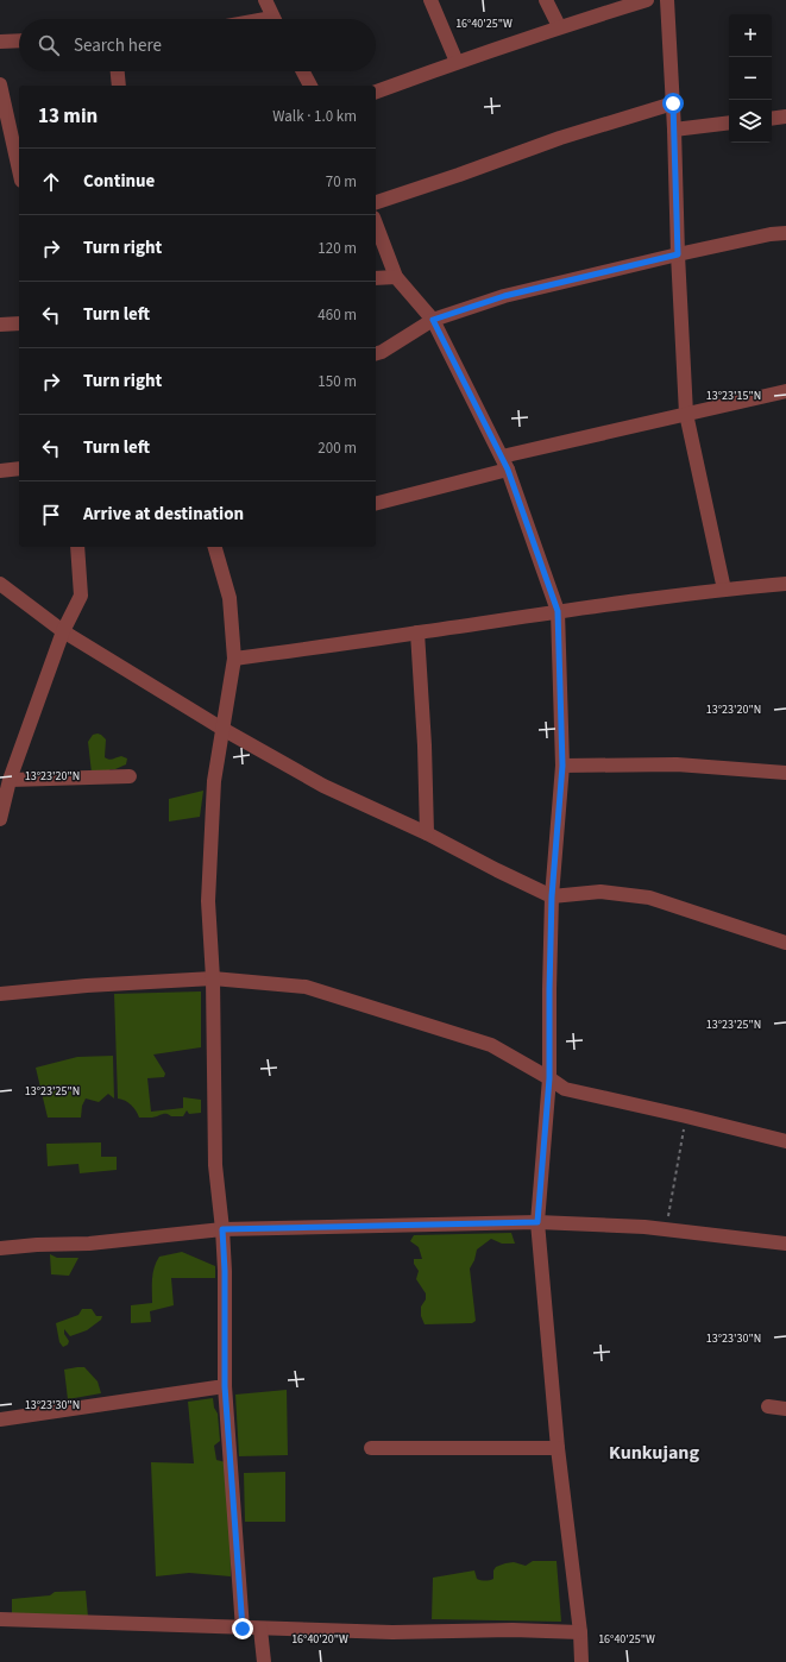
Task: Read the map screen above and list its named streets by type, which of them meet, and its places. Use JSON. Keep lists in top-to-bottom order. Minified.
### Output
{"districts":["Kunkujang"],"page":{"map_buttons":["+","−"],"search":"Search here","heading":["13 min","Walk · 1.0 km"],"list":[["Continue","70 m"],["Turn right","120 m"],["Turn left","460 m"],["Turn right","150 m"],["Turn left","200 m"],"Arrive at destination"]},"coordinates":["16°40'25\"W","13°23'15\"N","13°23'20\"N","13°23'25\"N","13°23'30\"N","16°40'20\"W"]}
